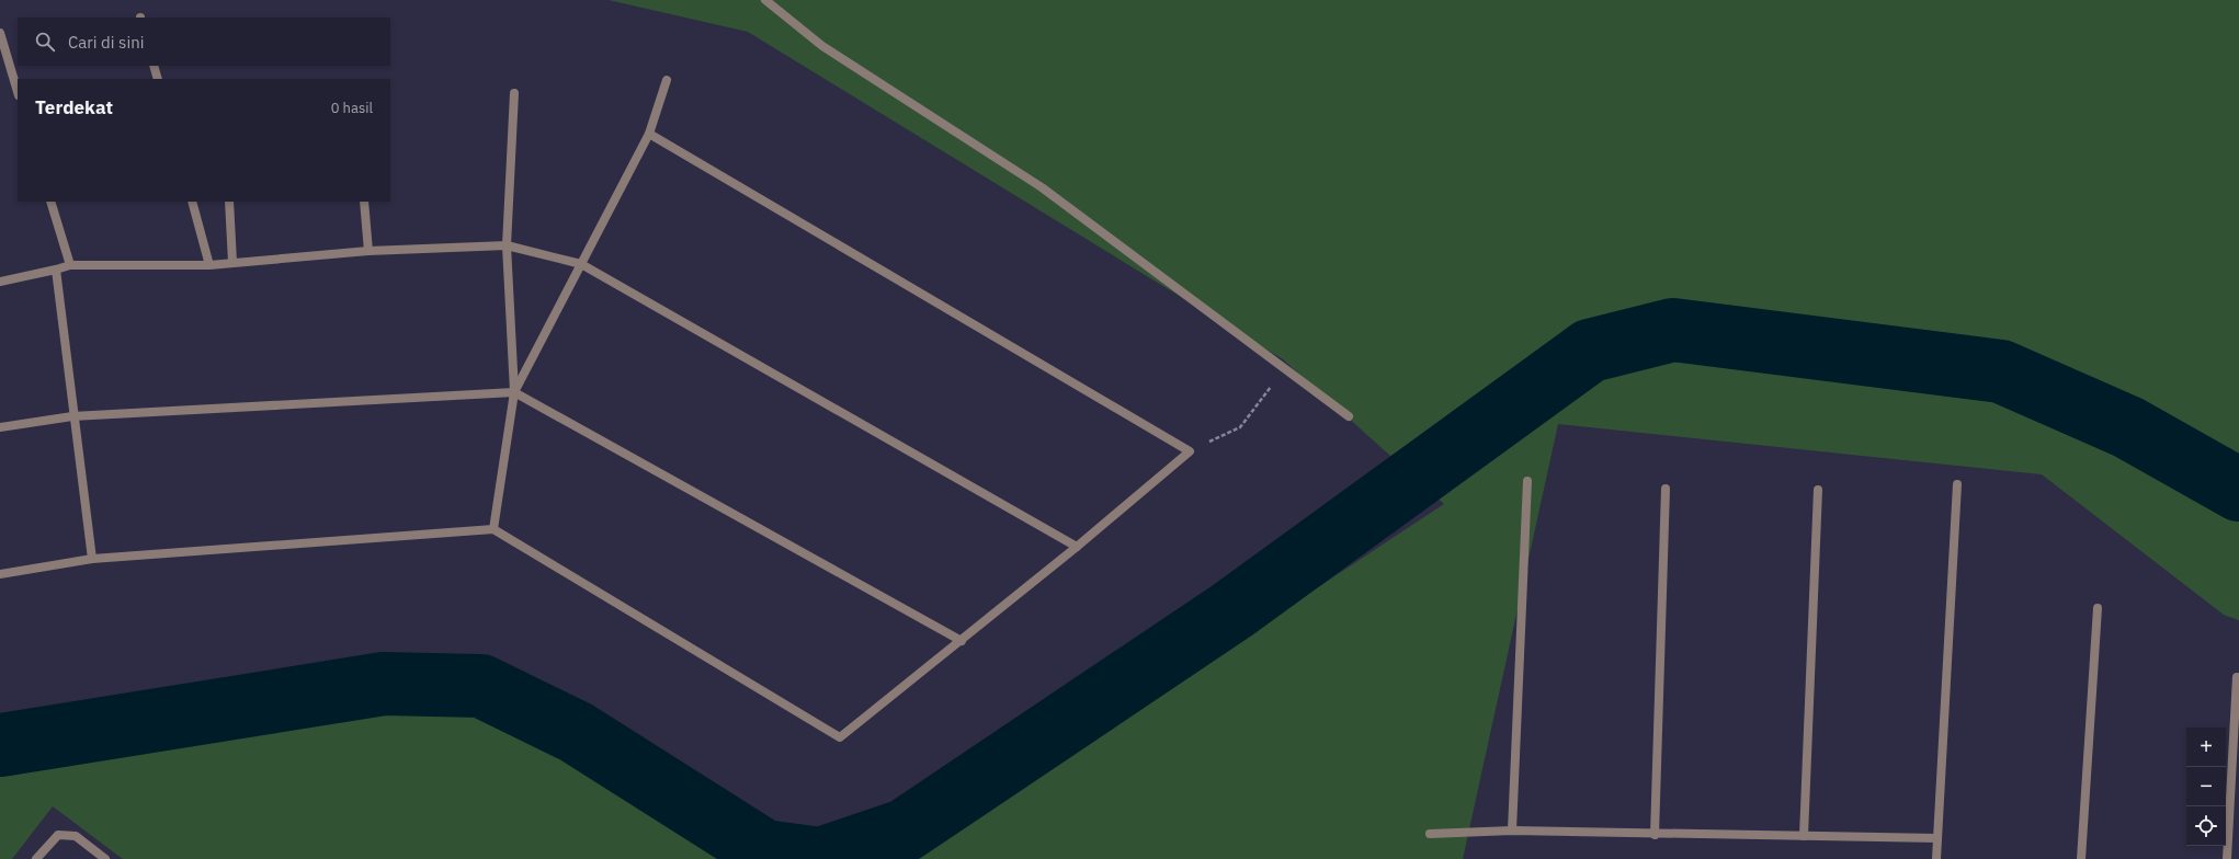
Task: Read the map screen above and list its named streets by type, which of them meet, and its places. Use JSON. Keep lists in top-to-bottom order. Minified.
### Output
{"page":{"search":"Cari di sini","heading":["Terdekat","0 hasil"],"map_buttons":["+","−"]}}
